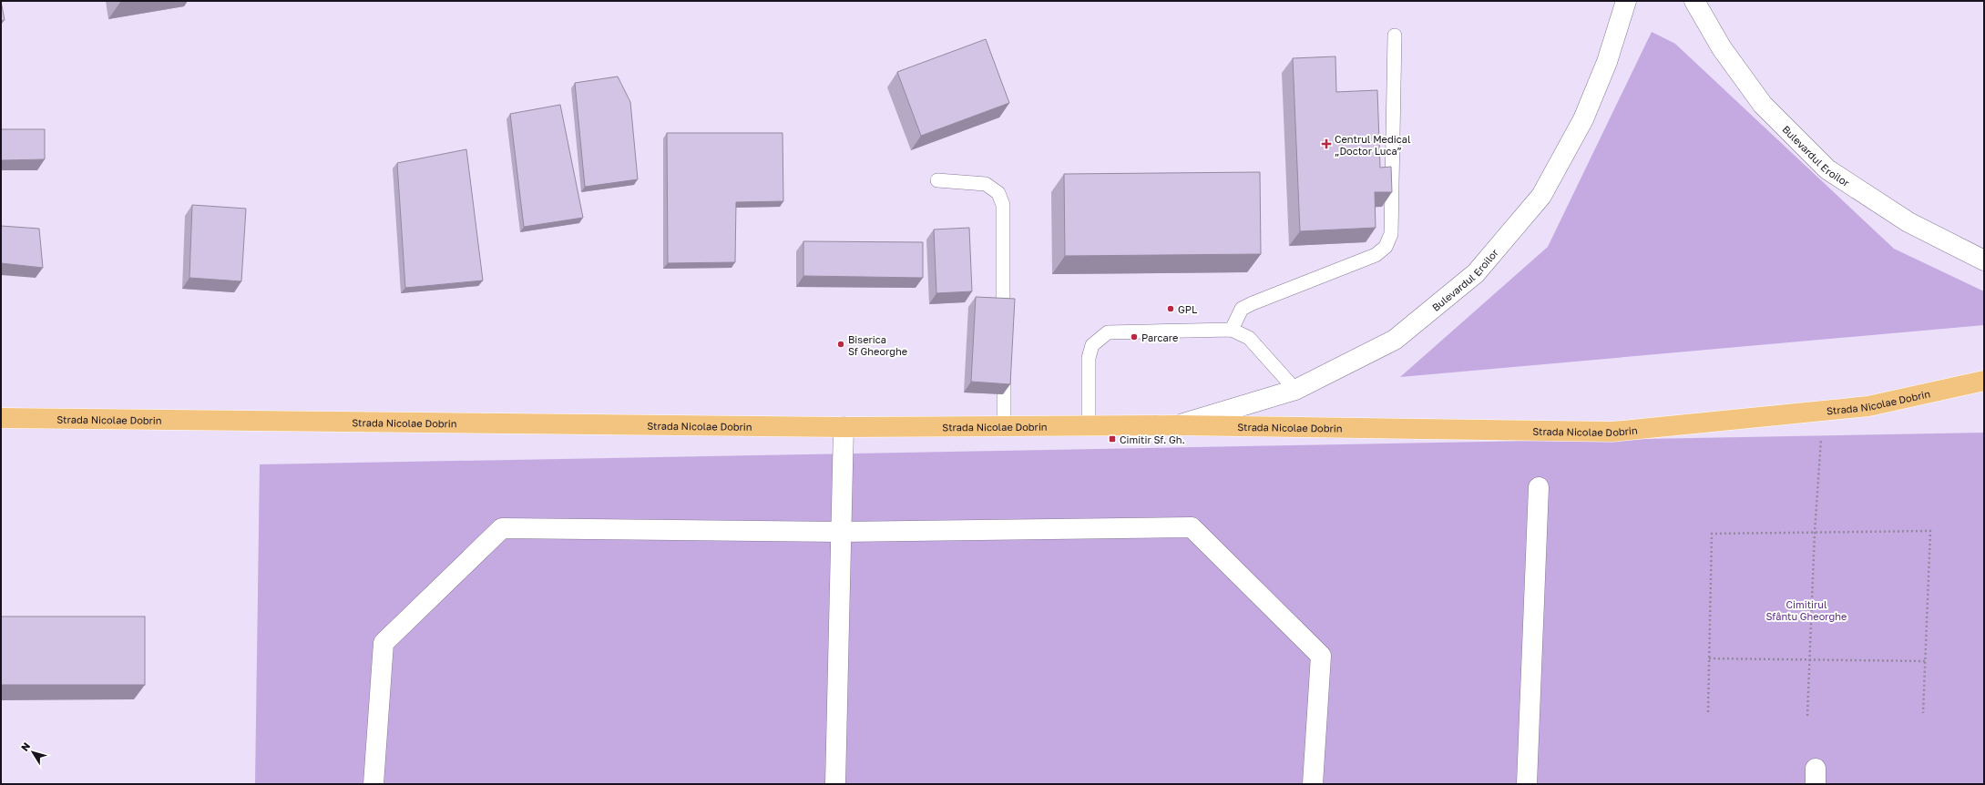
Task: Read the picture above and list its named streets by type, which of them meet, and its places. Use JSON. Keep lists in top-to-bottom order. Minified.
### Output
{"streets":{"main road":["Strada Nicolae Dobrin"],"street":["Bulevardul Eroilor"]},"crossings":[["Bulevardul Eroilor","Strada Nicolae Dobrin"]],"parks":["Cimitirul Sfântu Gheorghe"],"places":{"health":["Centrul Medical „Doctor Luca”"],"other":["GPL","Parcare","Biserica Sf Gheorghe"],"transit":["Cimitir Sf. Gh."]},"north":"top left"}
